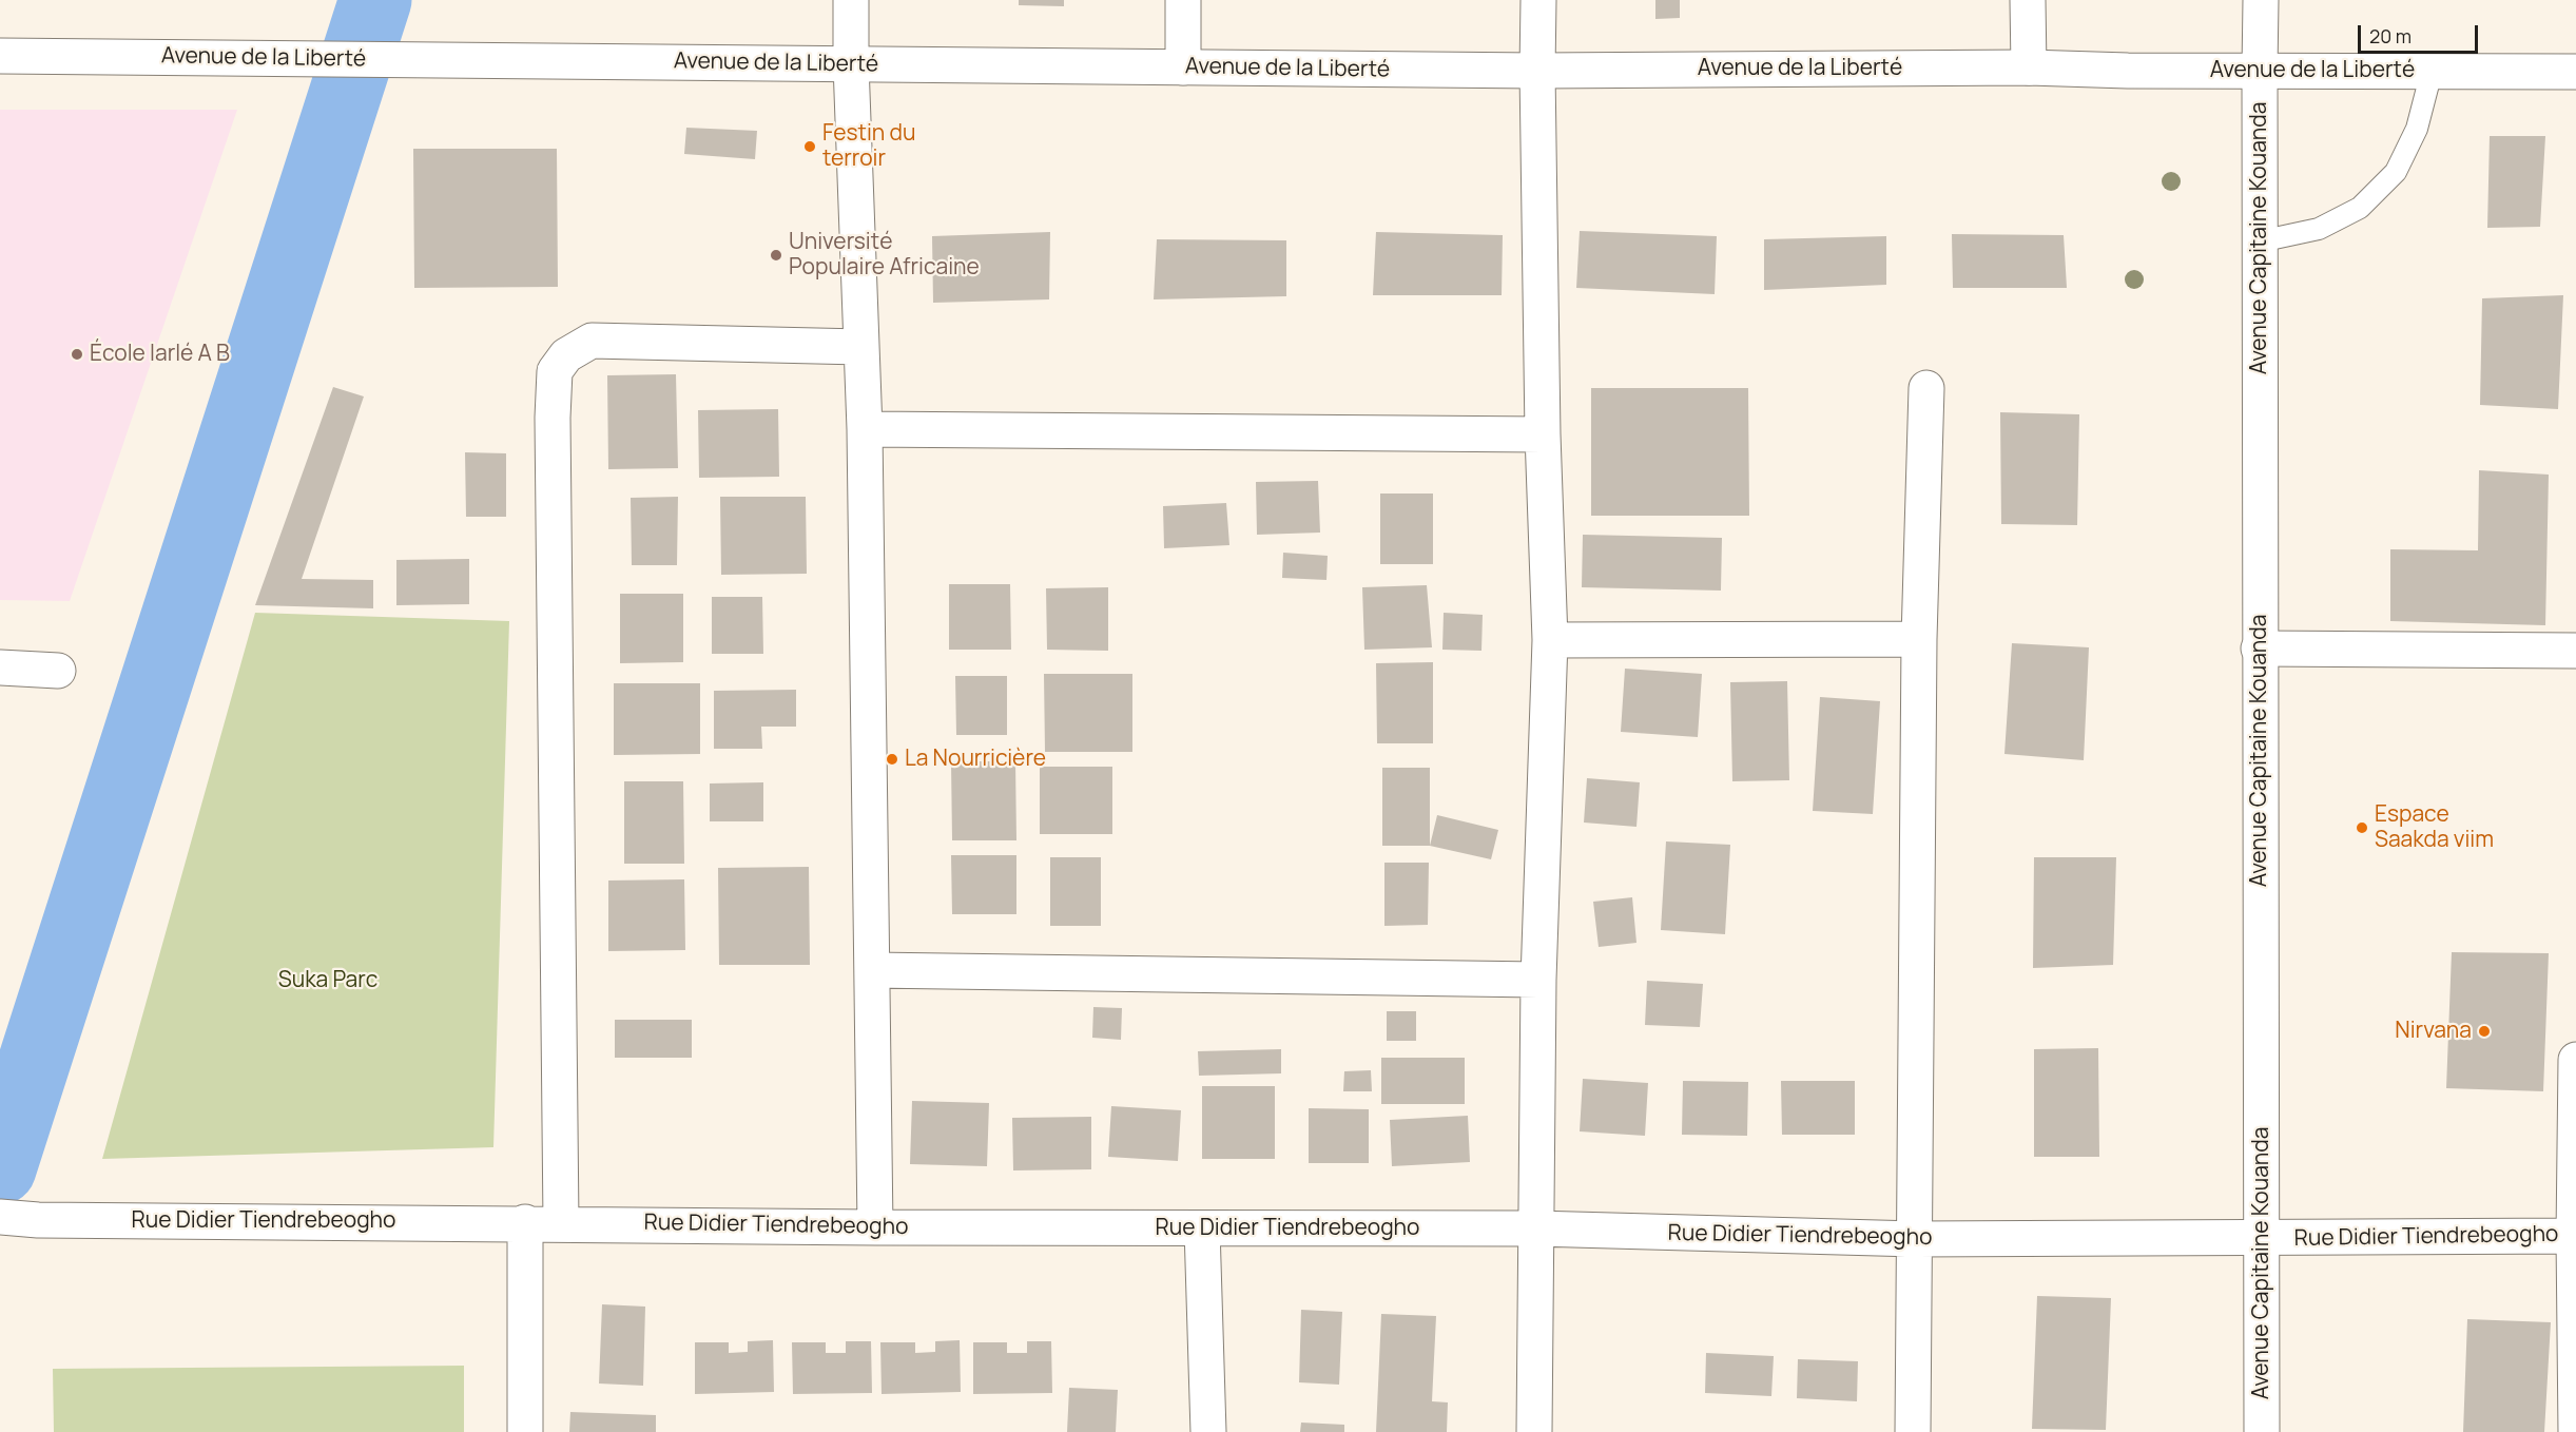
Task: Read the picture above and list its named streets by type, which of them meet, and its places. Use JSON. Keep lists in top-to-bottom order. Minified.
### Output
{"streets":{"street":["Avenue de la Liberté","Avenue Capitaine Kouanda","Rue Didier Tiendrebeogho"]},"crossings":[["Avenue de la Liberté","Avenue Capitaine Kouanda"],["Avenue Capitaine Kouanda","Rue Didier Tiendrebeogho"]],"parks":["Suka Parc"],"places":["Festin du terroir","Université Populaire Africaine","École larlé A B","La Nourricière","Espace Saakda viim","Nirvana"],"scale_bar":"20 m"}
